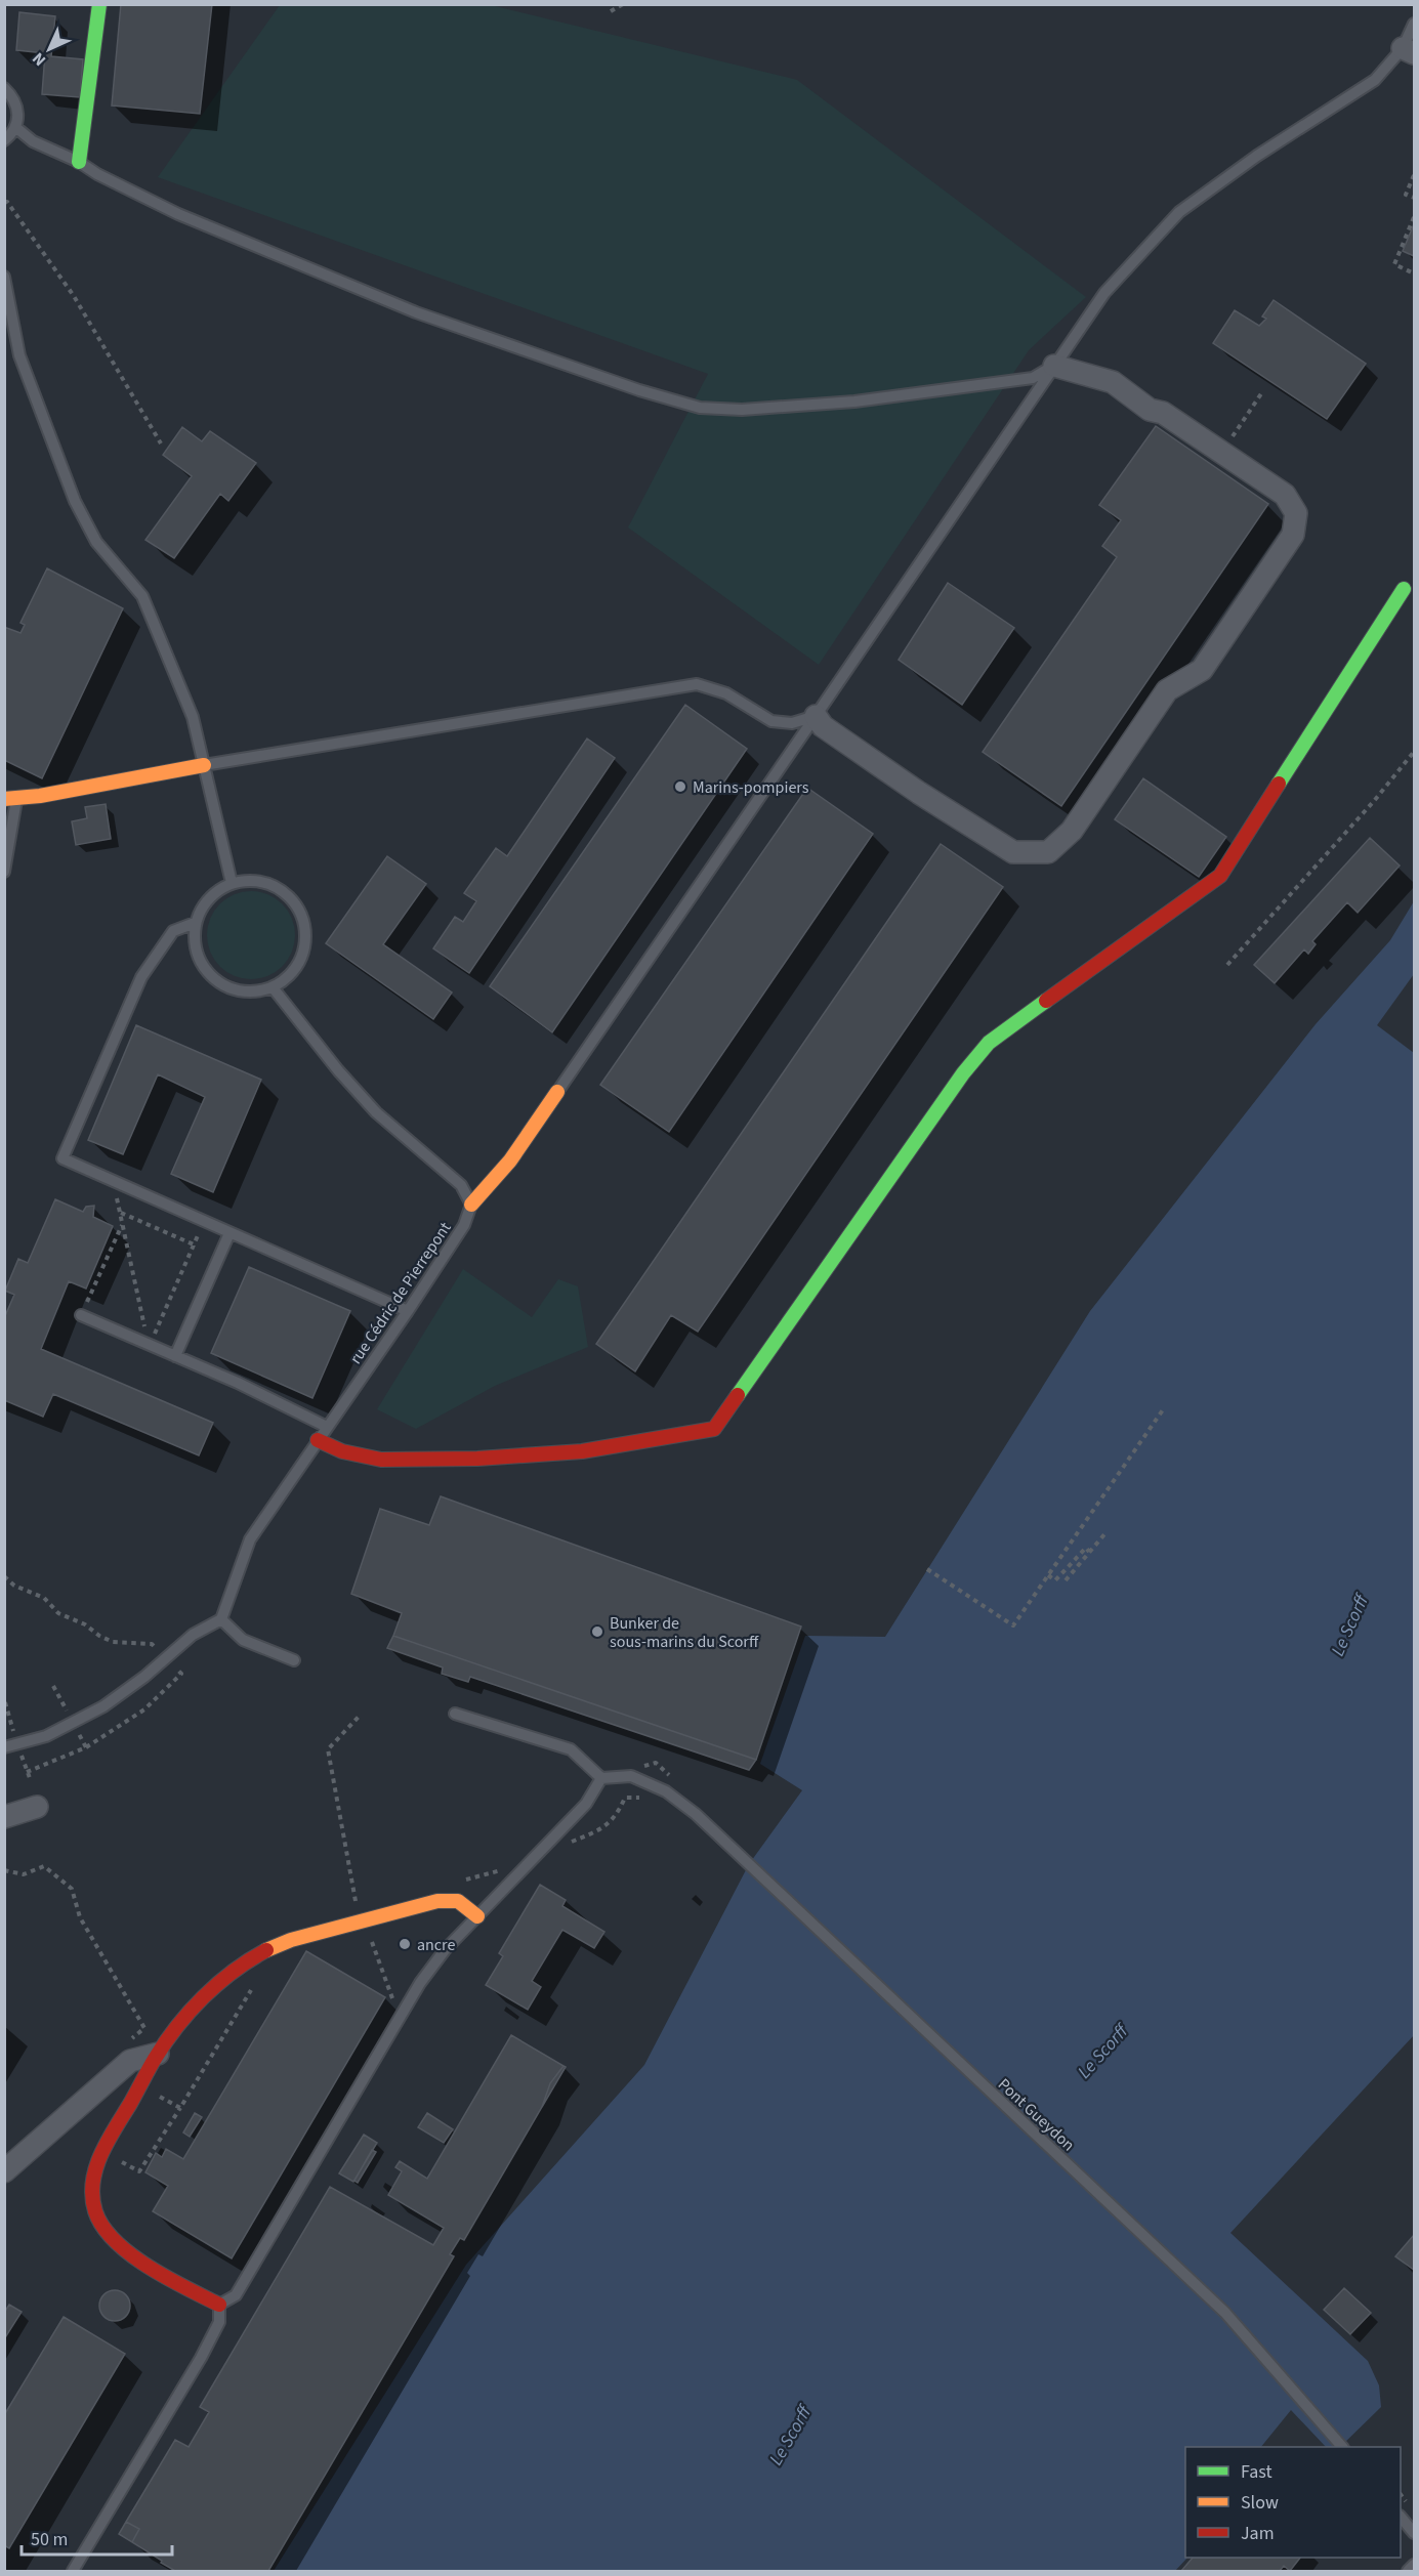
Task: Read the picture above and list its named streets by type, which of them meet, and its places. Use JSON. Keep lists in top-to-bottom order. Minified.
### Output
{"streets":{"lane":["rue Cédric de Pierrepont","Pont Gueydon"]},"water":["Le Scorff"],"places":["Marins-pompiers","Bunker de sous-marins du Scorff","ancre"],"legend":["Fast","Slow","Jam"],"scale_bar":"50 m","north":"bottom left"}
